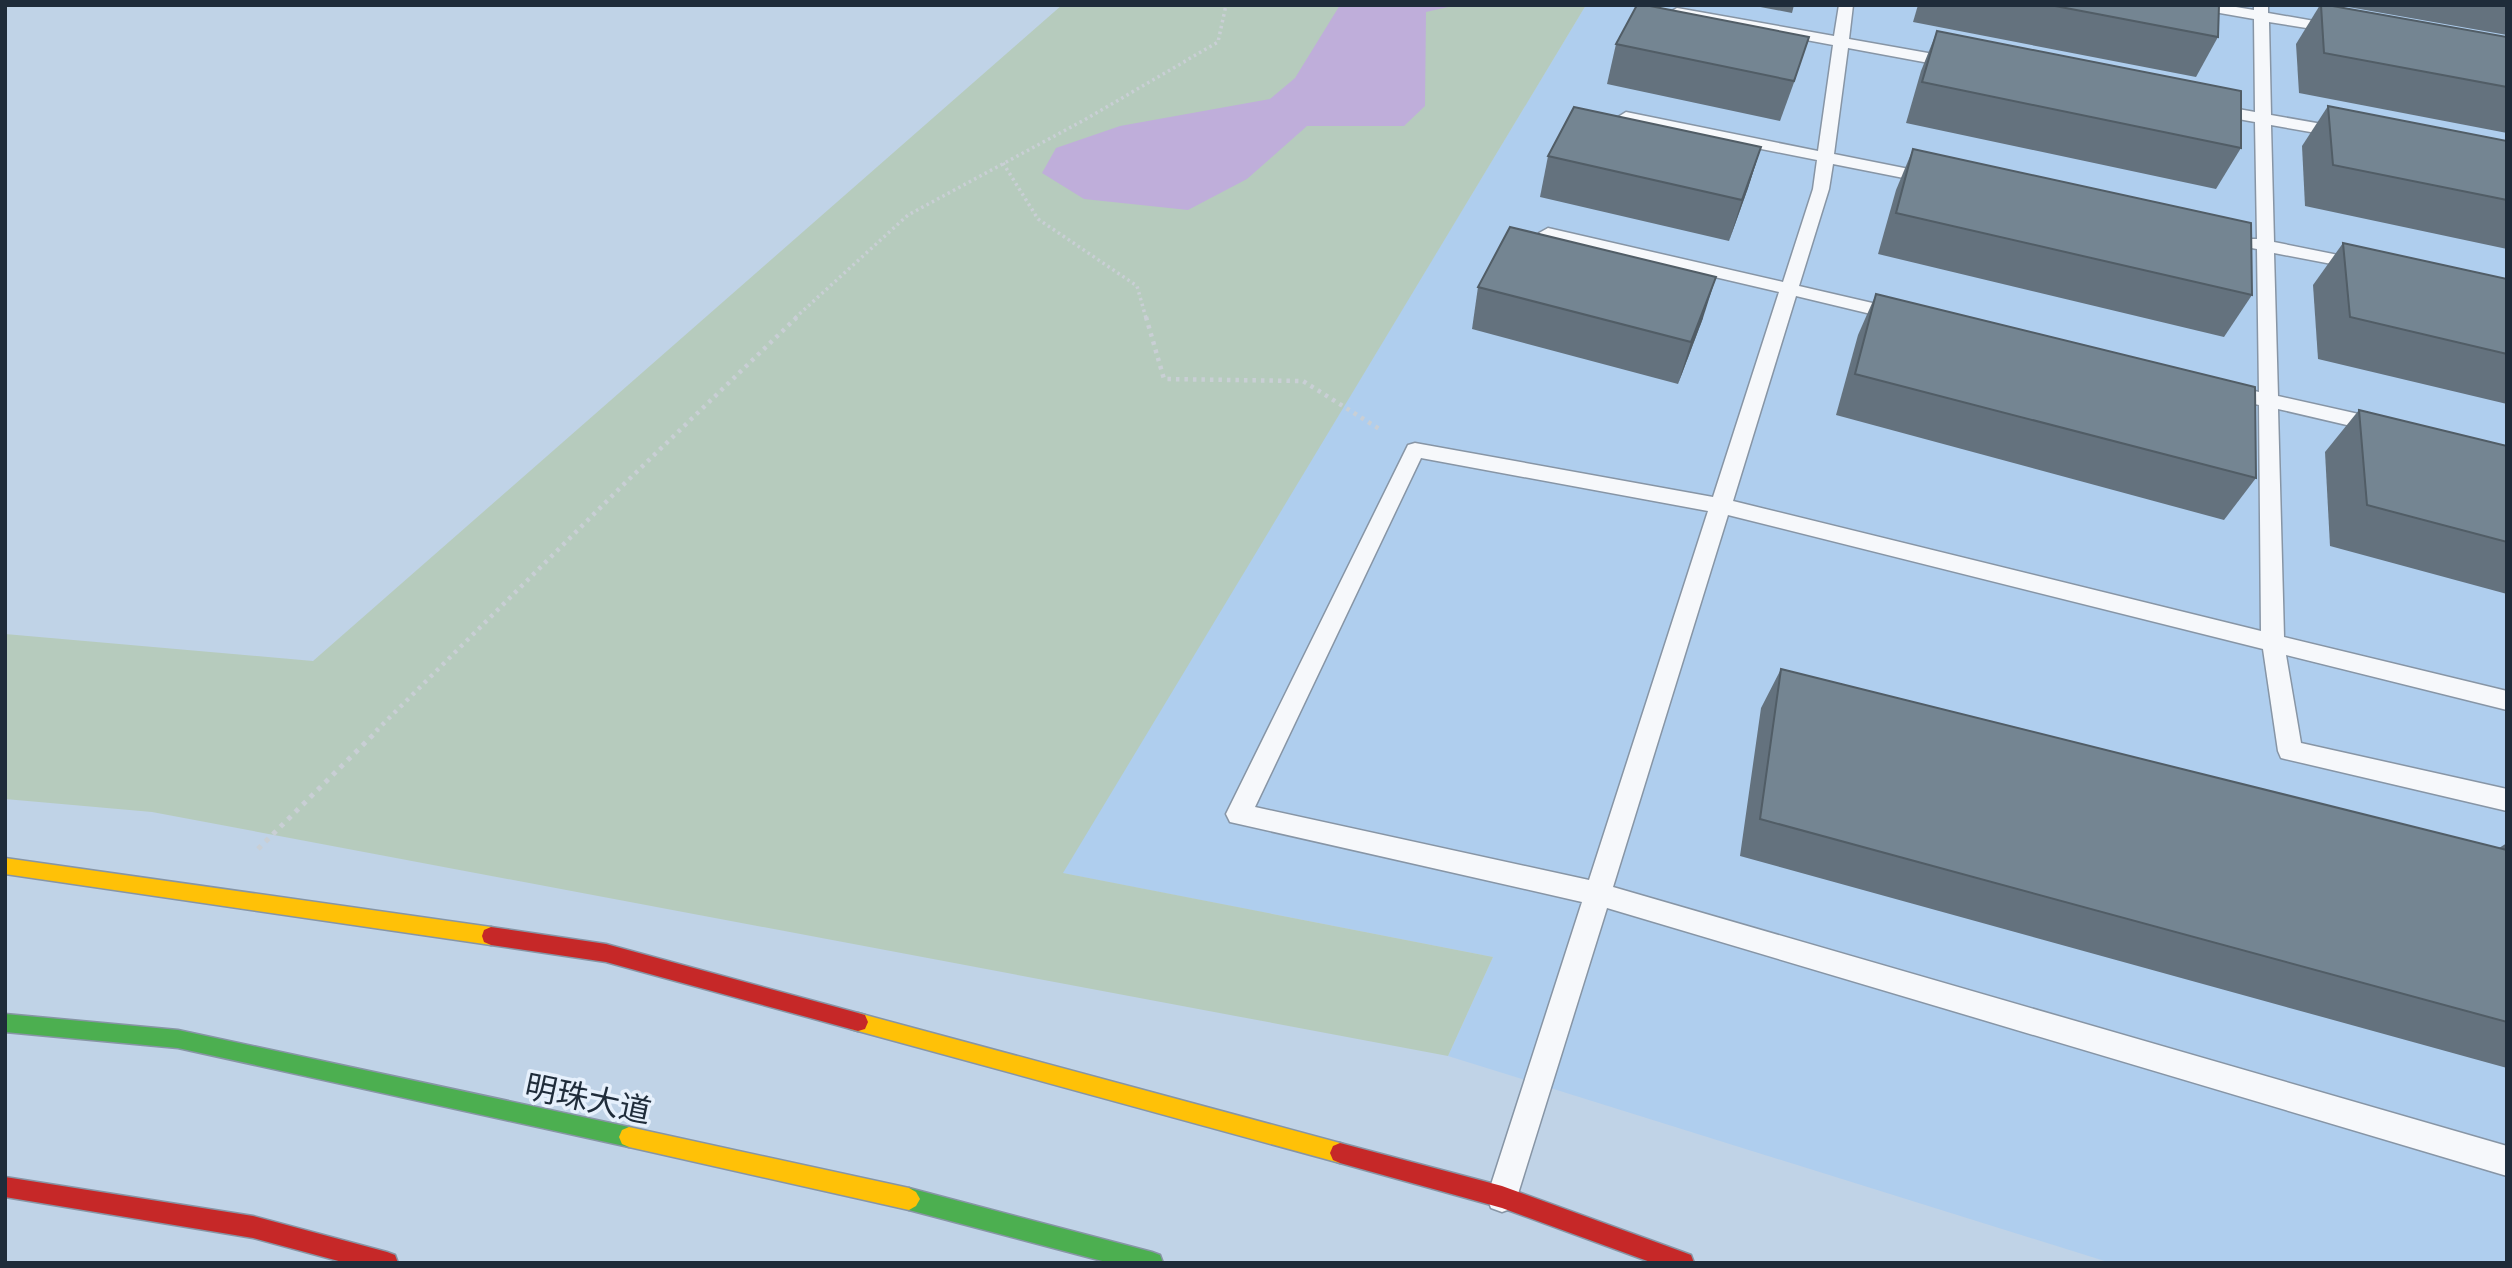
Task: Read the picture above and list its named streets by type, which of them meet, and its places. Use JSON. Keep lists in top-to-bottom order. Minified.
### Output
{"streets":{"street":["明珠大道"]}}
